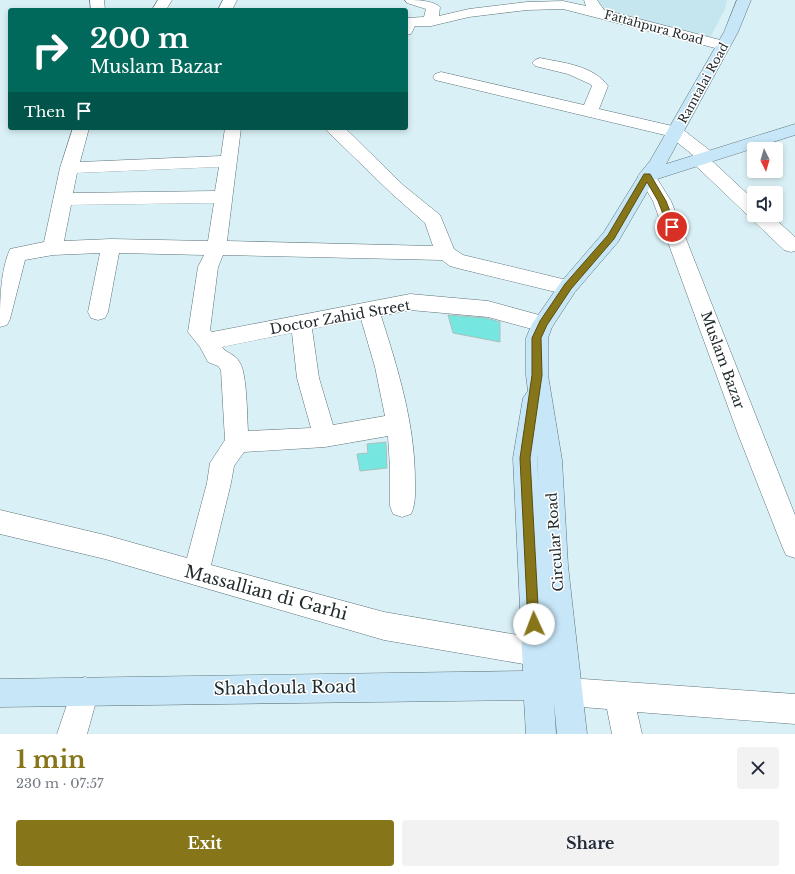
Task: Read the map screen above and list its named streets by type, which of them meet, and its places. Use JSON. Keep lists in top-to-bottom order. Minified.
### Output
{"streets":{"street":["Fattahpura Road","Ramtalai Road","Doctor Zahid Street","Muslam Bazar","Circular Road","Massallian di Garhi","Shahdoula Road"]},"crossings":[["Fattahpura Road","Ramtalai Road"],["Ramtalai Road","Muslam Bazar"],["Ramtalai Road","Circular Road"],["Doctor Zahid Street","Circular Road"],["Muslam Bazar","Circular Road"],["Circular Road","Massallian di Garhi"],["Circular Road","Shahdoula Road"]],"north":"bottom","page":{"turn":["200 m","Muslam Bazar"],"then":"Then","heading":["1 min","230 m · 07:57"],"buttons":["Exit","Share"]}}
